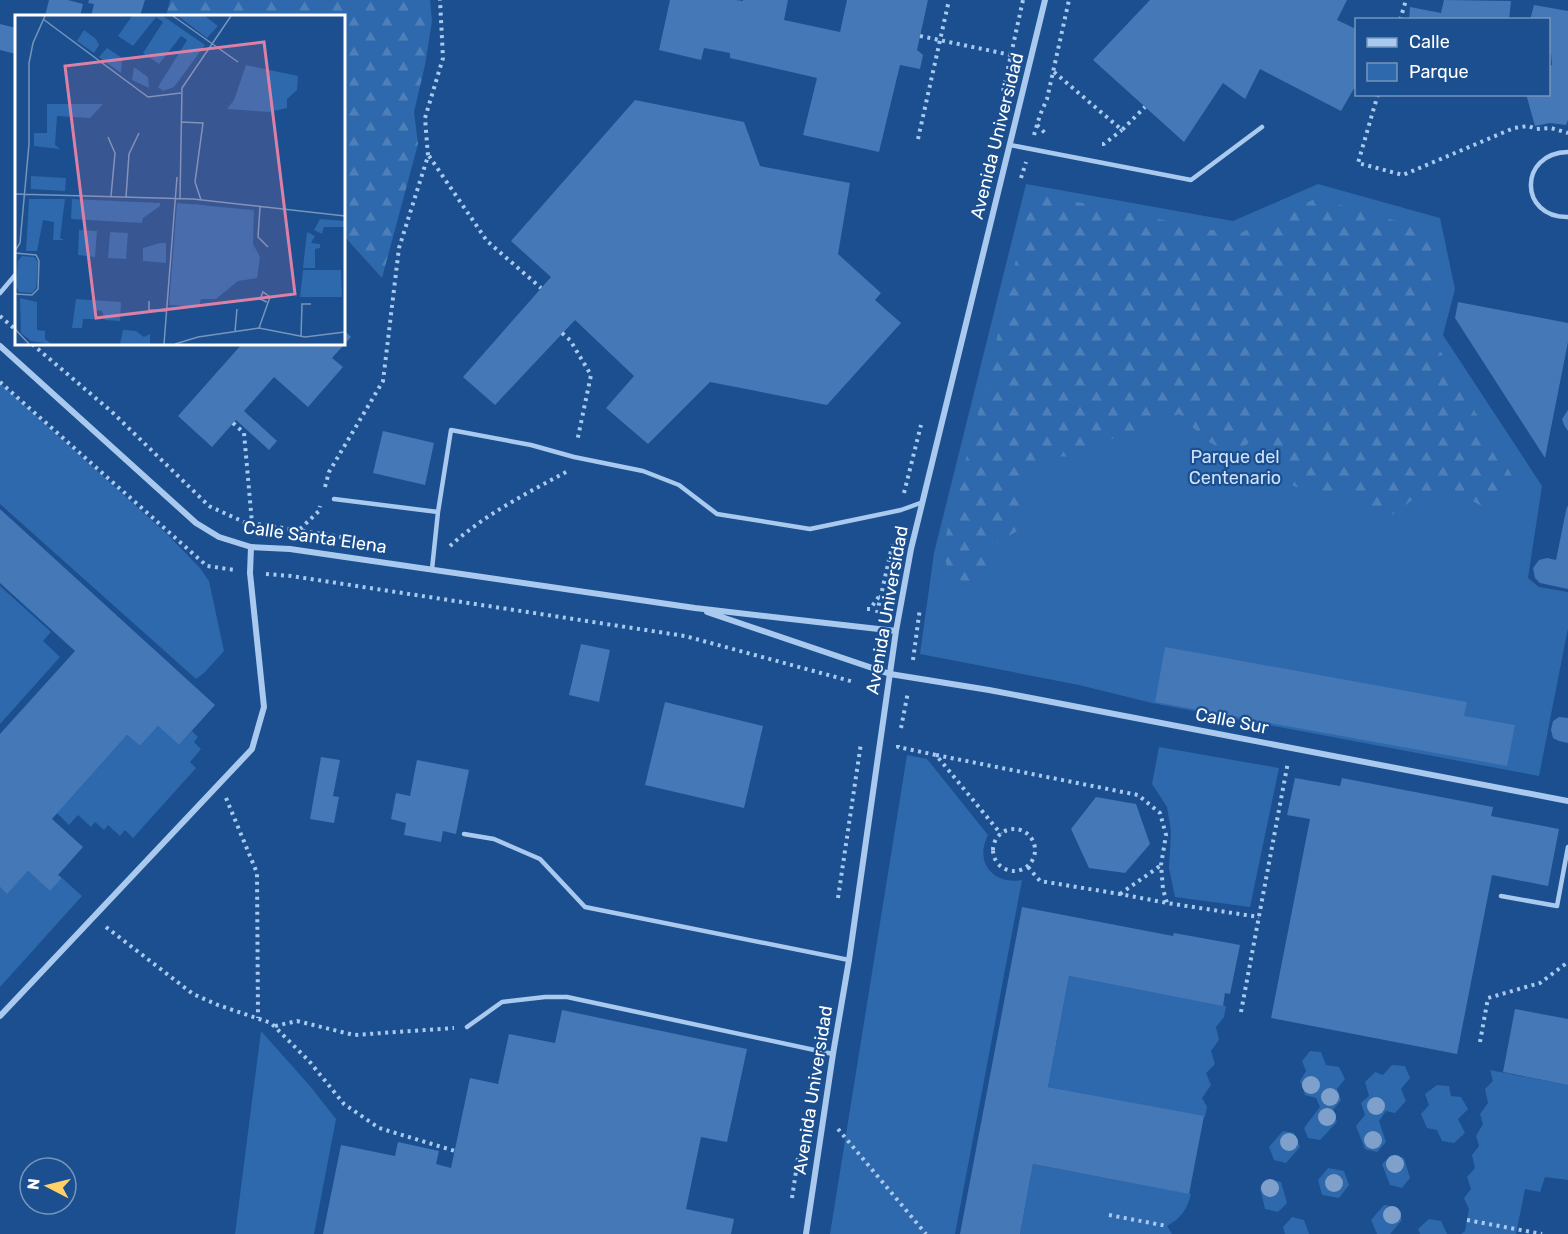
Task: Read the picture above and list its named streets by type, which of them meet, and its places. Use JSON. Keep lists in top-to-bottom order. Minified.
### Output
{"streets":{"street":["Avenida Universidad","Calle Santa Elena","Calle Sur"]},"crossings":[["Avenida Universidad","Calle Santa Elena"],["Avenida Universidad","Calle Sur"],["Calle Santa Elena","Calle Sur"]],"parks":["Parque del Centenario"],"legend":["Calle","Parque"],"north":"left"}
